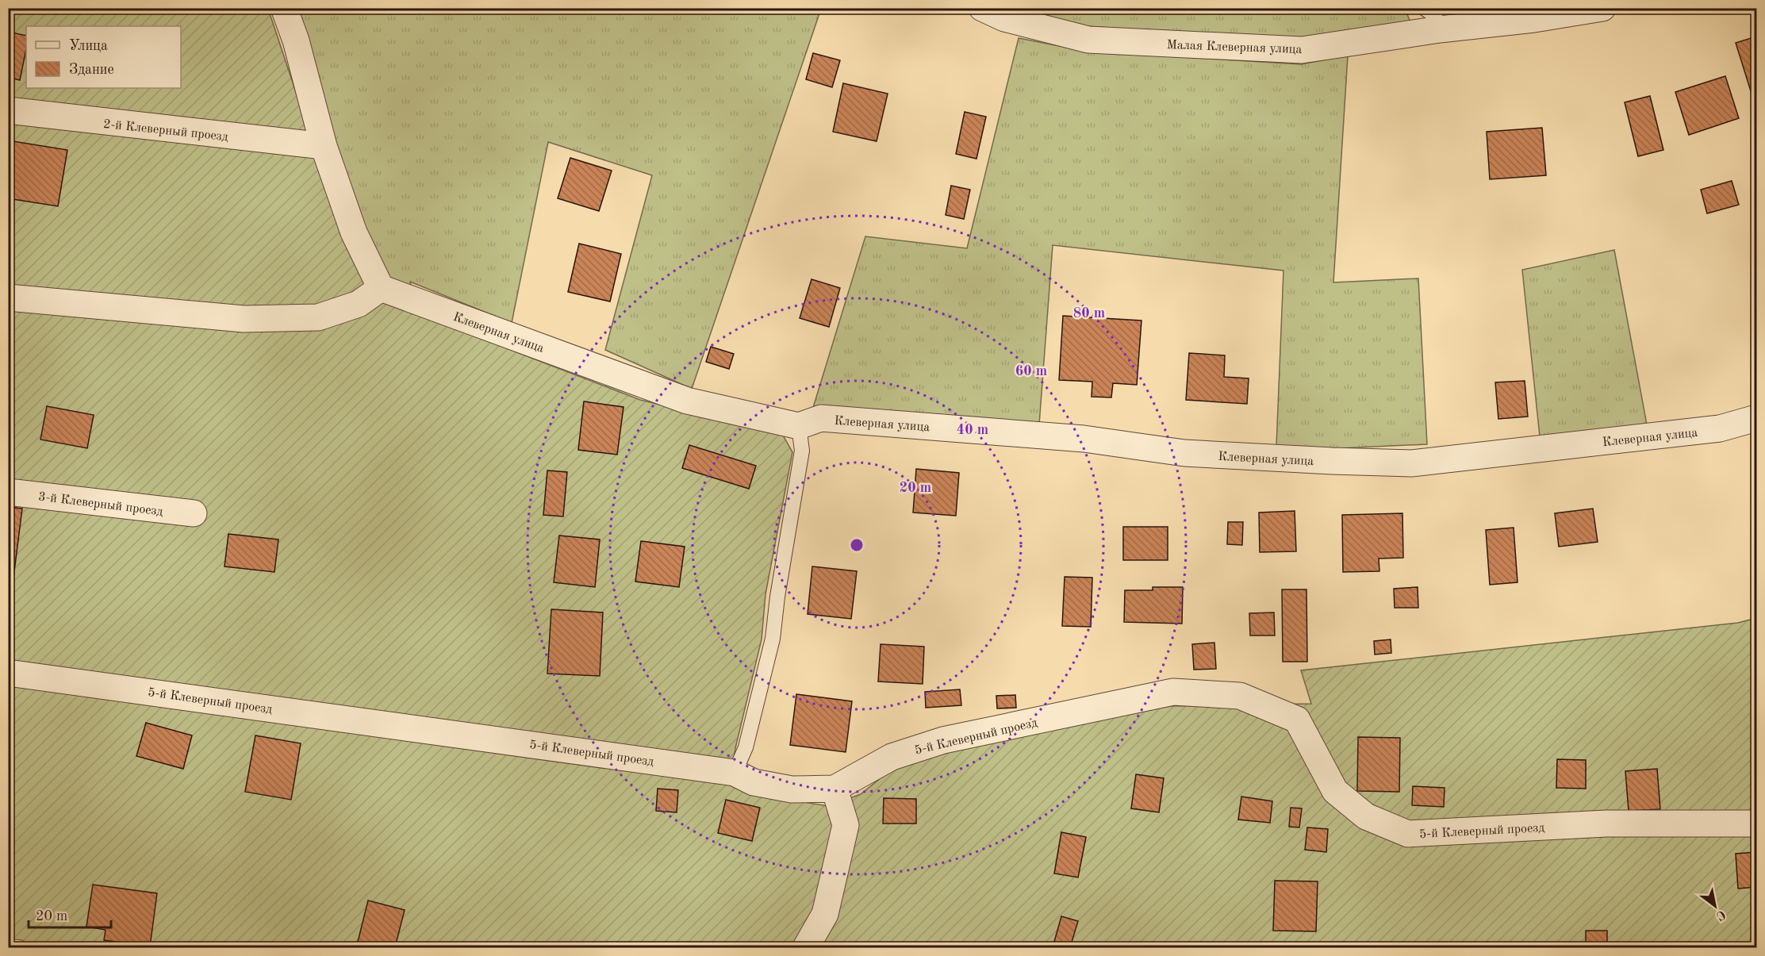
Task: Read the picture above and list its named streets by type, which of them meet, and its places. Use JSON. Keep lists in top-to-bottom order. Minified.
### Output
{"streets":{"street":["Малая Клеверная улица","2-й Клеверный проезд","Клеверная улица","3-й Клеверный проезд","5-й Клеверный проезд"]},"legend":["Улица","Здание"],"scale_bar":"20 m","north":"bottom right","rings":["80 m","60 m","40 m","20 m"]}
